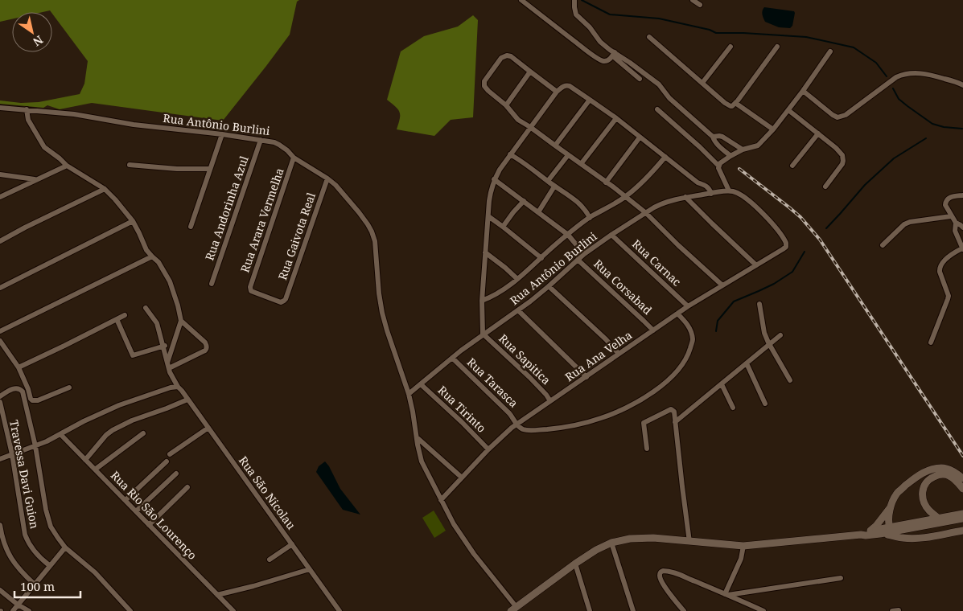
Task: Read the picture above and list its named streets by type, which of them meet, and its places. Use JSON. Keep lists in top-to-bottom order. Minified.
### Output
{"streets":{"street":["Rua Antônio Burlini","Rua Andorinha Azul","Rua Arara Vermelha","Rua Gaivota Real","Rua Carnac","Rua Corsabad","Rua Ana Velha","Rua Sapitica","Rua Tarasca","Rua Tirinto","Travessa Davi Guion","Rua São Nicolau","Rua Rio São Lourenço"]},"crossings":[["Rua Antônio Burlini","Rua Andorinha Azul"],["Rua Antônio Burlini","Rua Arara Vermelha"],["Rua Antônio Burlini","Rua Gaivota Real"],["Rua Antônio Burlini","Rua Carnac"],["Rua Antônio Burlini","Rua Corsabad"],["Rua Antônio Burlini","Rua Ana Velha"],["Rua Antônio Burlini","Rua Sapitica"],["Rua Antônio Burlini","Rua Tarasca"],["Rua Antônio Burlini","Rua Tirinto"],["Rua Arara Vermelha","Rua Gaivota Real"],["Rua Carnac","Rua Ana Velha"],["Rua Corsabad","Rua Ana Velha"],["Rua Ana Velha","Rua Sapitica"],["Rua Ana Velha","Rua Tarasca"],["Rua Ana Velha","Rua Tirinto"]],"scale_bar":"100 m","north":"bottom right"}
